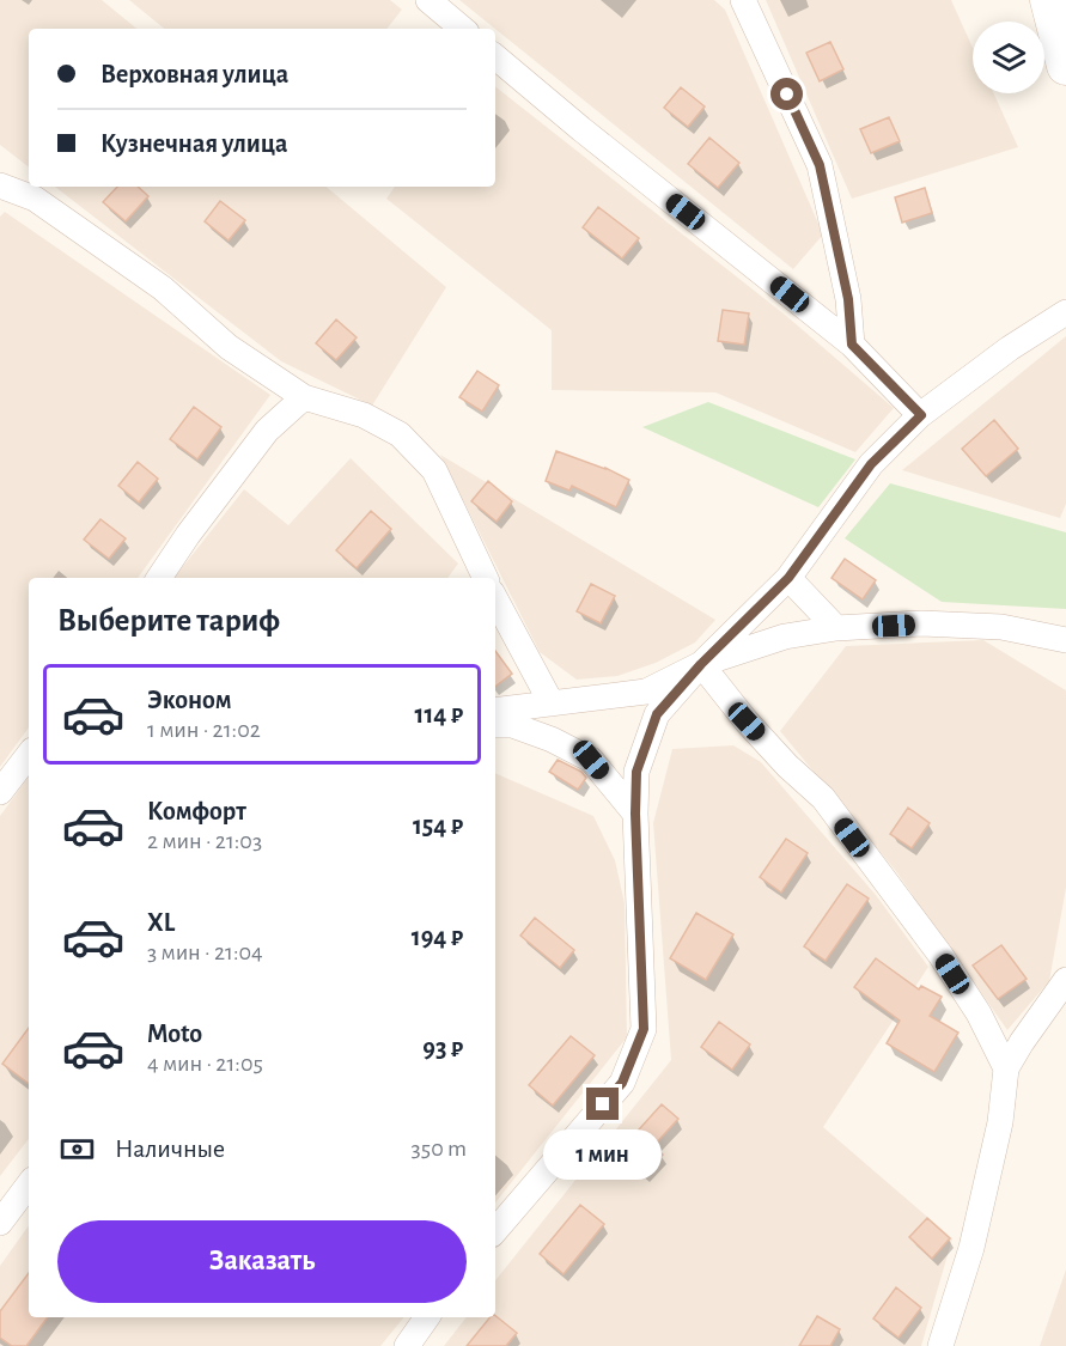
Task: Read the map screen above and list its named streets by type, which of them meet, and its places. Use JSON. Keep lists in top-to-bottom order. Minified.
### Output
{"page":{"banner":["Верховная улица","Кузнечная улица"],"heading":"Выберите тариф","list":[{"name":"Эконом","note":"1 мин · 21:02","value":"114 ₽"},{"name":"Комфорт","note":"2 мин · 21:03","value":"154 ₽"},{"name":"XL","note":"3 мин · 21:04","value":"194 ₽"},{"name":"Moto","note":"4 мин · 21:05","value":"93 ₽"}],"pay":["Наличные","350 m"],"bubble":"1 мин","buttons":"Заказать"}}
